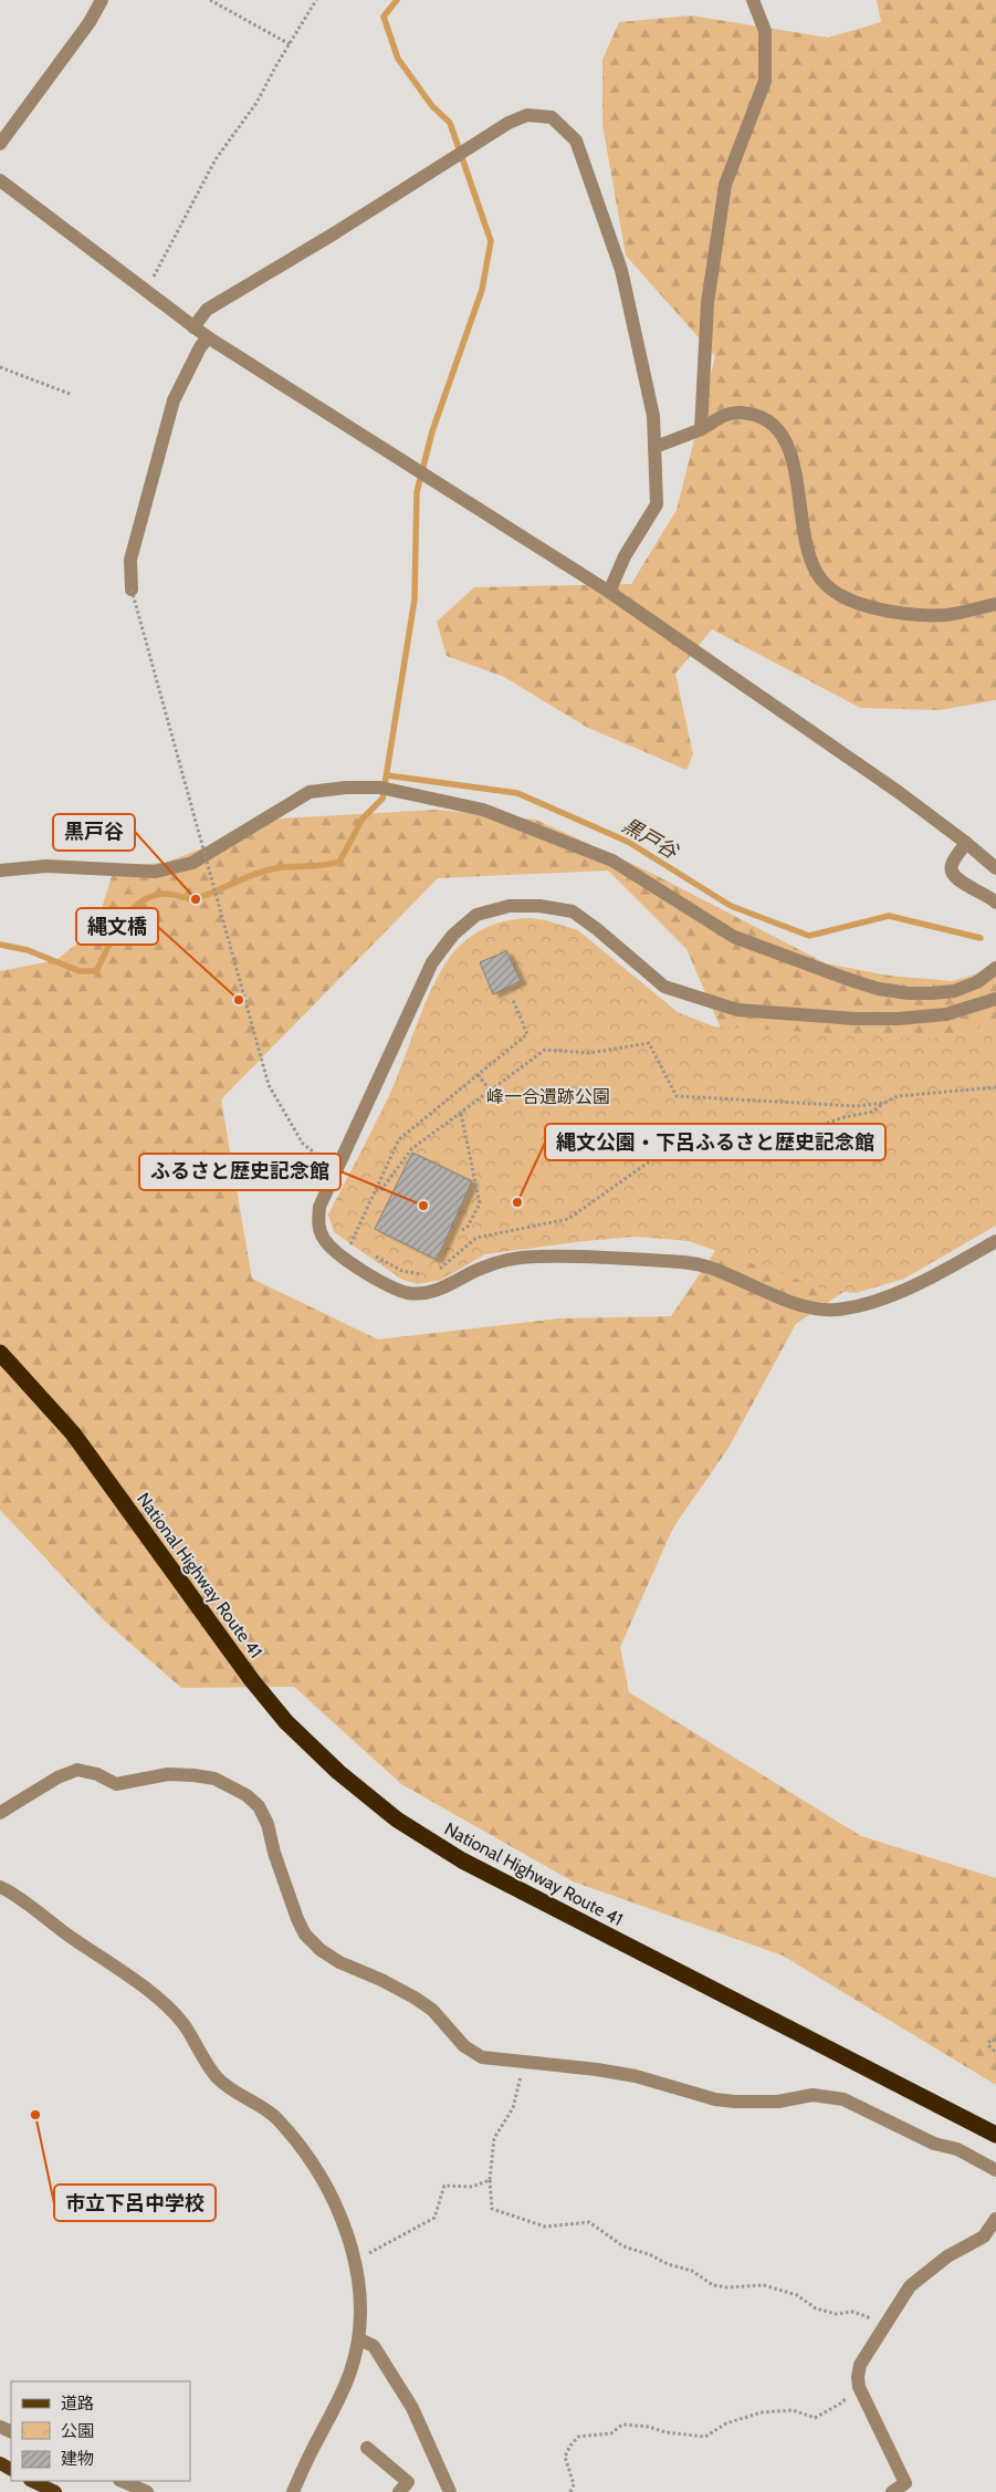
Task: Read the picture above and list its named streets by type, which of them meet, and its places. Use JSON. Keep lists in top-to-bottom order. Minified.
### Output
{"streets":{"highway":["National Highway Route 41"]},"water":["黒戸谷"],"parks":["峰一合遺跡公園"],"places":["黒戸谷","縄文橋","縄文公園・下呂ふるさと歴史記念館","ふるさと歴史記念館","市立下呂中学校"],"legend":["道路","公園","建物"]}
